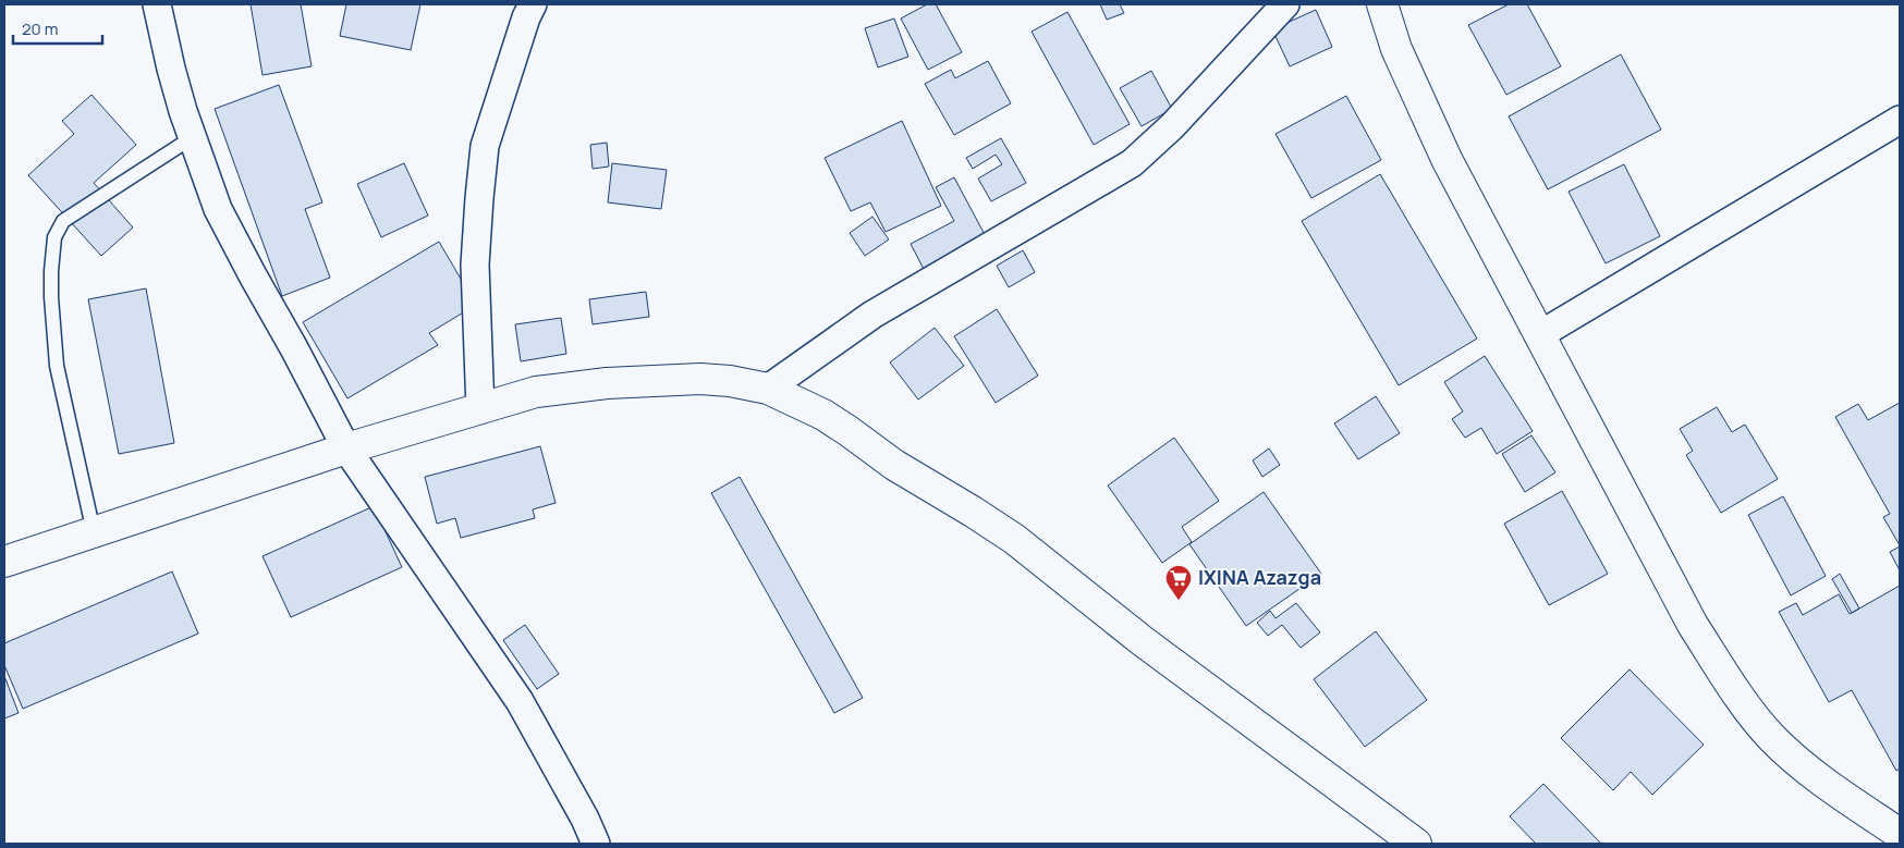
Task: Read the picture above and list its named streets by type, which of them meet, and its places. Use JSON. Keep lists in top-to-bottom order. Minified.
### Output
{"places":{"supermarket":["IXINA Azazga"]},"scale_bar":"20 m"}
